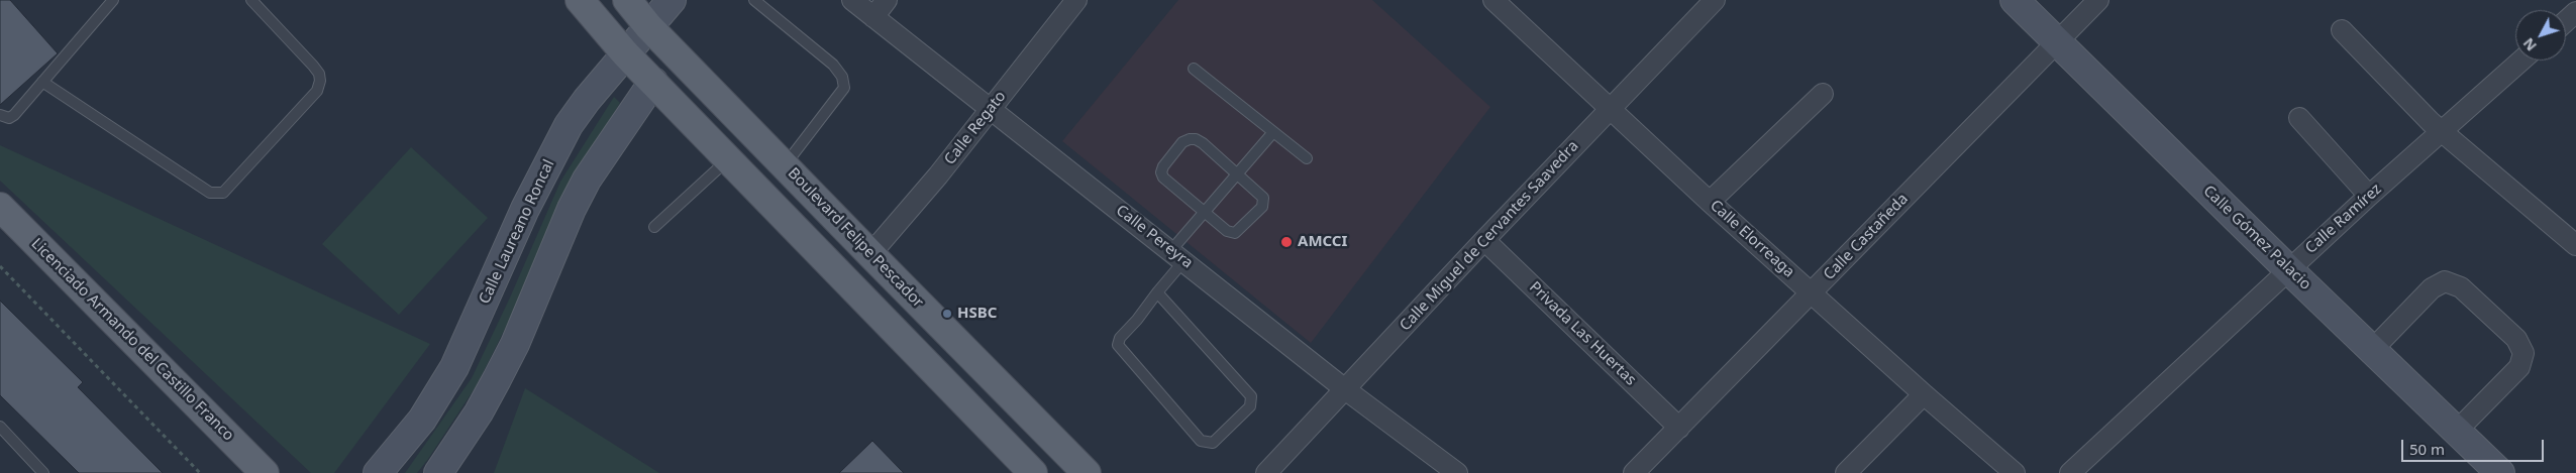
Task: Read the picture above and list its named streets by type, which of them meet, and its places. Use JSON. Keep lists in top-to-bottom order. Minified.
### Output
{"streets":{"main road":["Boulevard Felipe Pescador","Licenciado Armando del Castillo Franco"],"street":["Calle Regato","Calle Ramírez","Calle Laureano Roncal","Calle Miguel de Cervantes Saavedra","Calle Pereyra","Calle Castañeda","Calle Gómez Palacio","Calle Elorreaga","Privada Las Huertas"]},"crossings":[["Calle Regato","Calle Pereyra"],["Calle Regato","Boulevard Felipe Pescador"],["Calle Ramírez","Calle Gómez Palacio"],["Calle Laureano Roncal","Boulevard Felipe Pescador"],["Calle Miguel de Cervantes Saavedra","Calle Pereyra"],["Calle Miguel de Cervantes Saavedra","Calle Elorreaga"],["Calle Miguel de Cervantes Saavedra","Privada Las Huertas"],["Calle Castañeda","Calle Gómez Palacio"],["Calle Castañeda","Calle Elorreaga"],["Calle Castañeda","Privada Las Huertas"]],"places":["AMCCI","HSBC"],"scale_bar":"50 m","north":"bottom left"}
